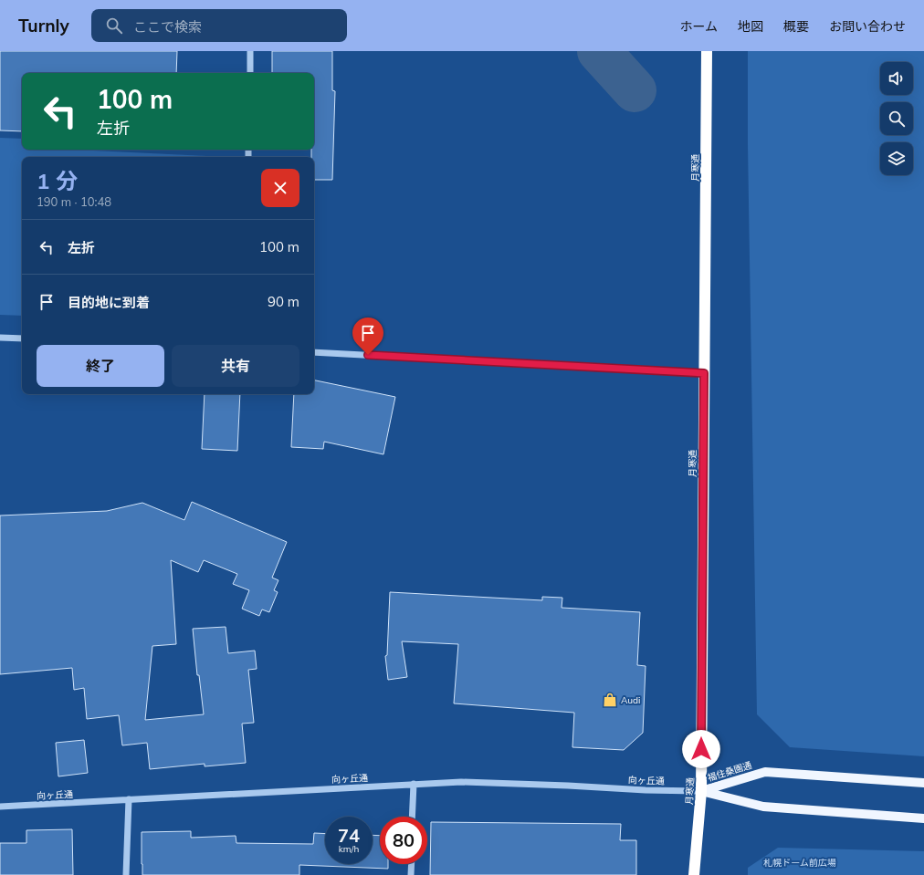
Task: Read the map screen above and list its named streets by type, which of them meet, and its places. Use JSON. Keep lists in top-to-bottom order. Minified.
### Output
{"streets":{"highway":["月寒通"],"main road":["福住桑園通"],"street":["向ヶ丘通"]},"crossings":[["月寒通","福住桑園通"],["月寒通","向ヶ丘通"],["福住桑園通","向ヶ丘通"]],"parks":["札幌ドーム前広場"],"places":{"shop":["Audi"]},"page":{"header":"Turnly","search":"ここで検索","nav":["ホーム","地図","概要","お問い合わせ"],"turn":["100 m","左折"],"heading":["1 分","190 m · 10:48"],"list":[{"name":"左折","value":"100 m"},{"name":"目的地に到着","value":"90 m"}],"buttons":["終了","共有"],"speed":"74 km/h","limit":"80"}}
